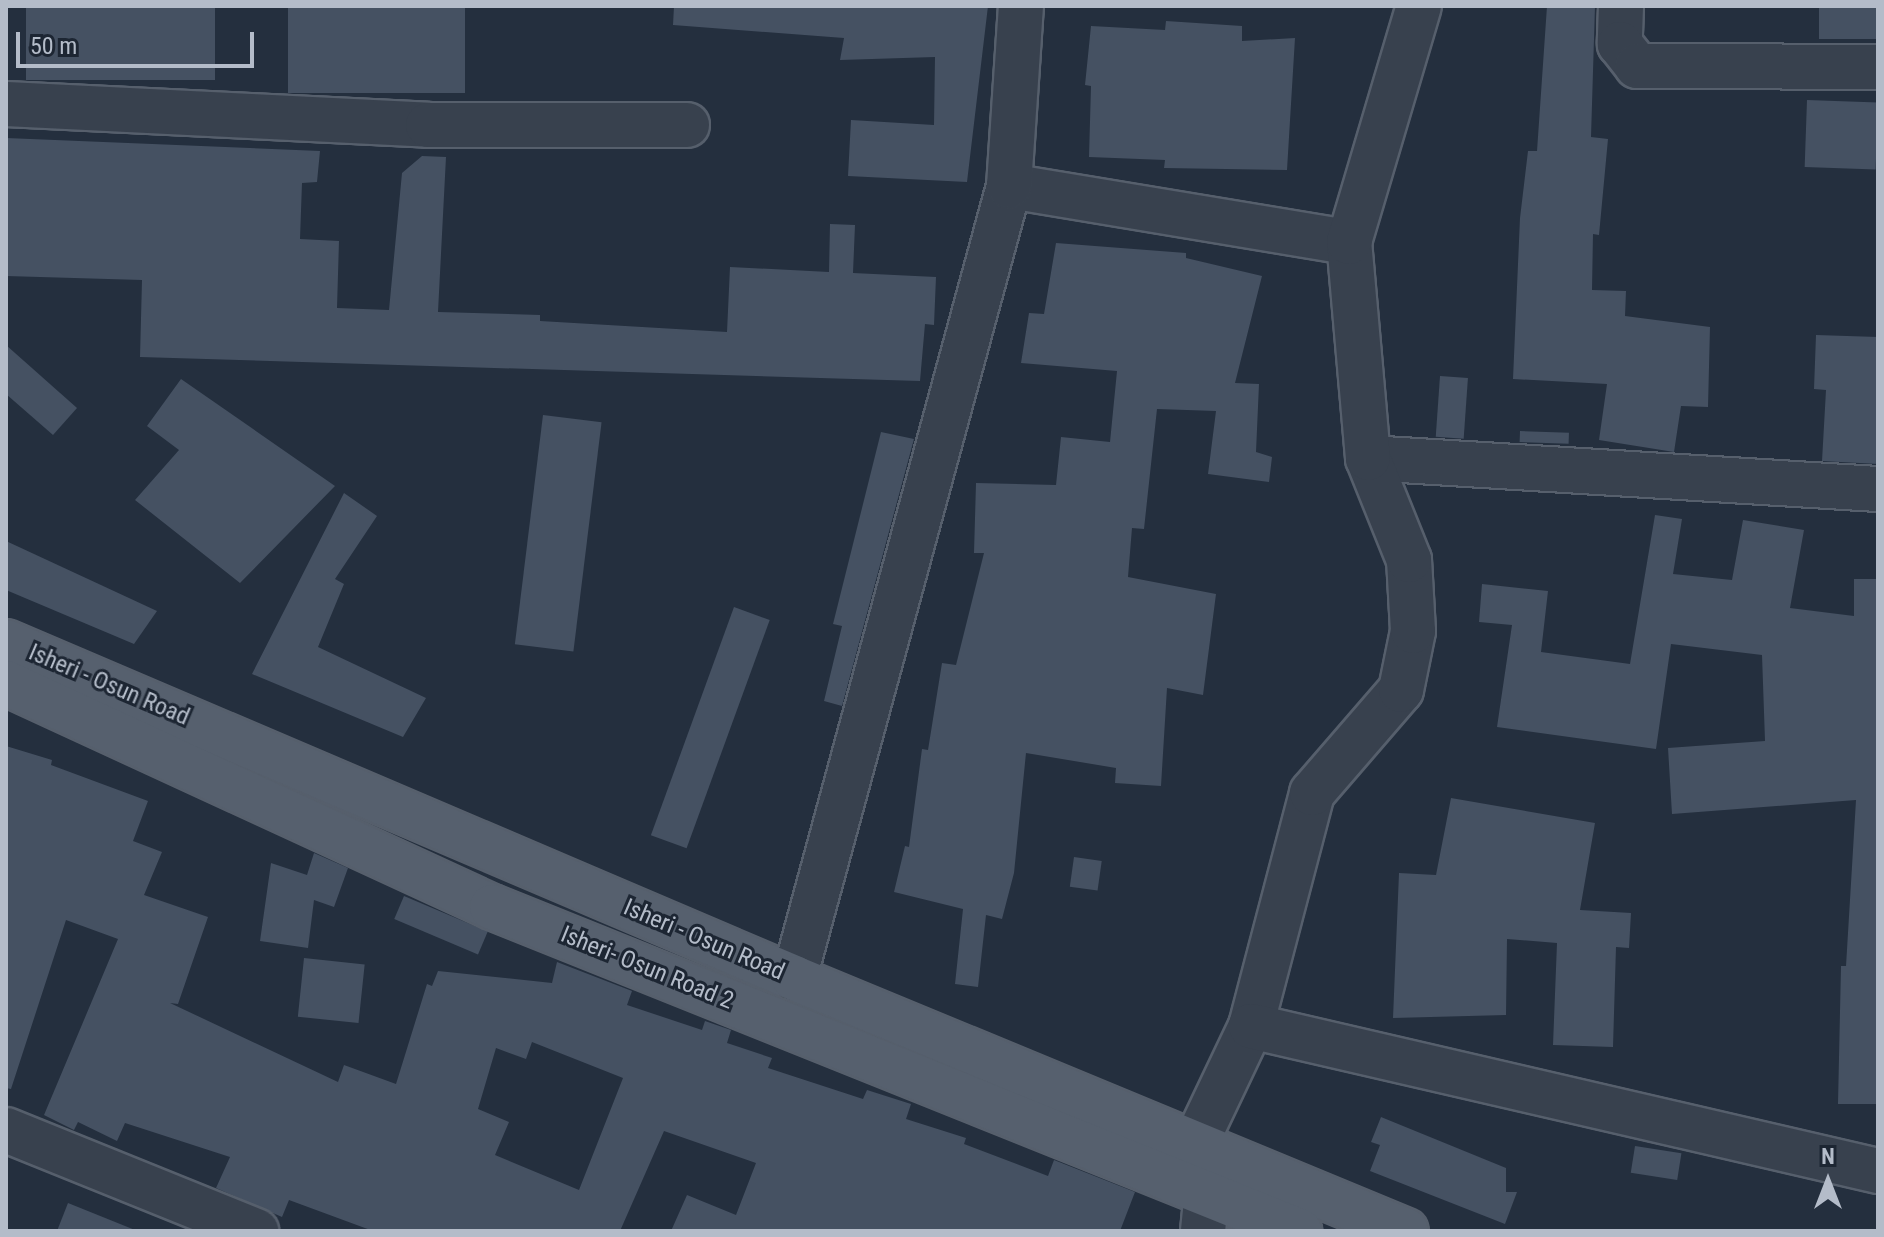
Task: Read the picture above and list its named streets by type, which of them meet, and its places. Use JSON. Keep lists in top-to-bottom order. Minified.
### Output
{"streets":{"main road":["Isheri - Osun Road","Isheri- Osun Road 2"]},"crossings":[["Isheri - Osun Road","Isheri- Osun Road 2"]],"scale_bar":"50 m","north":"top"}
